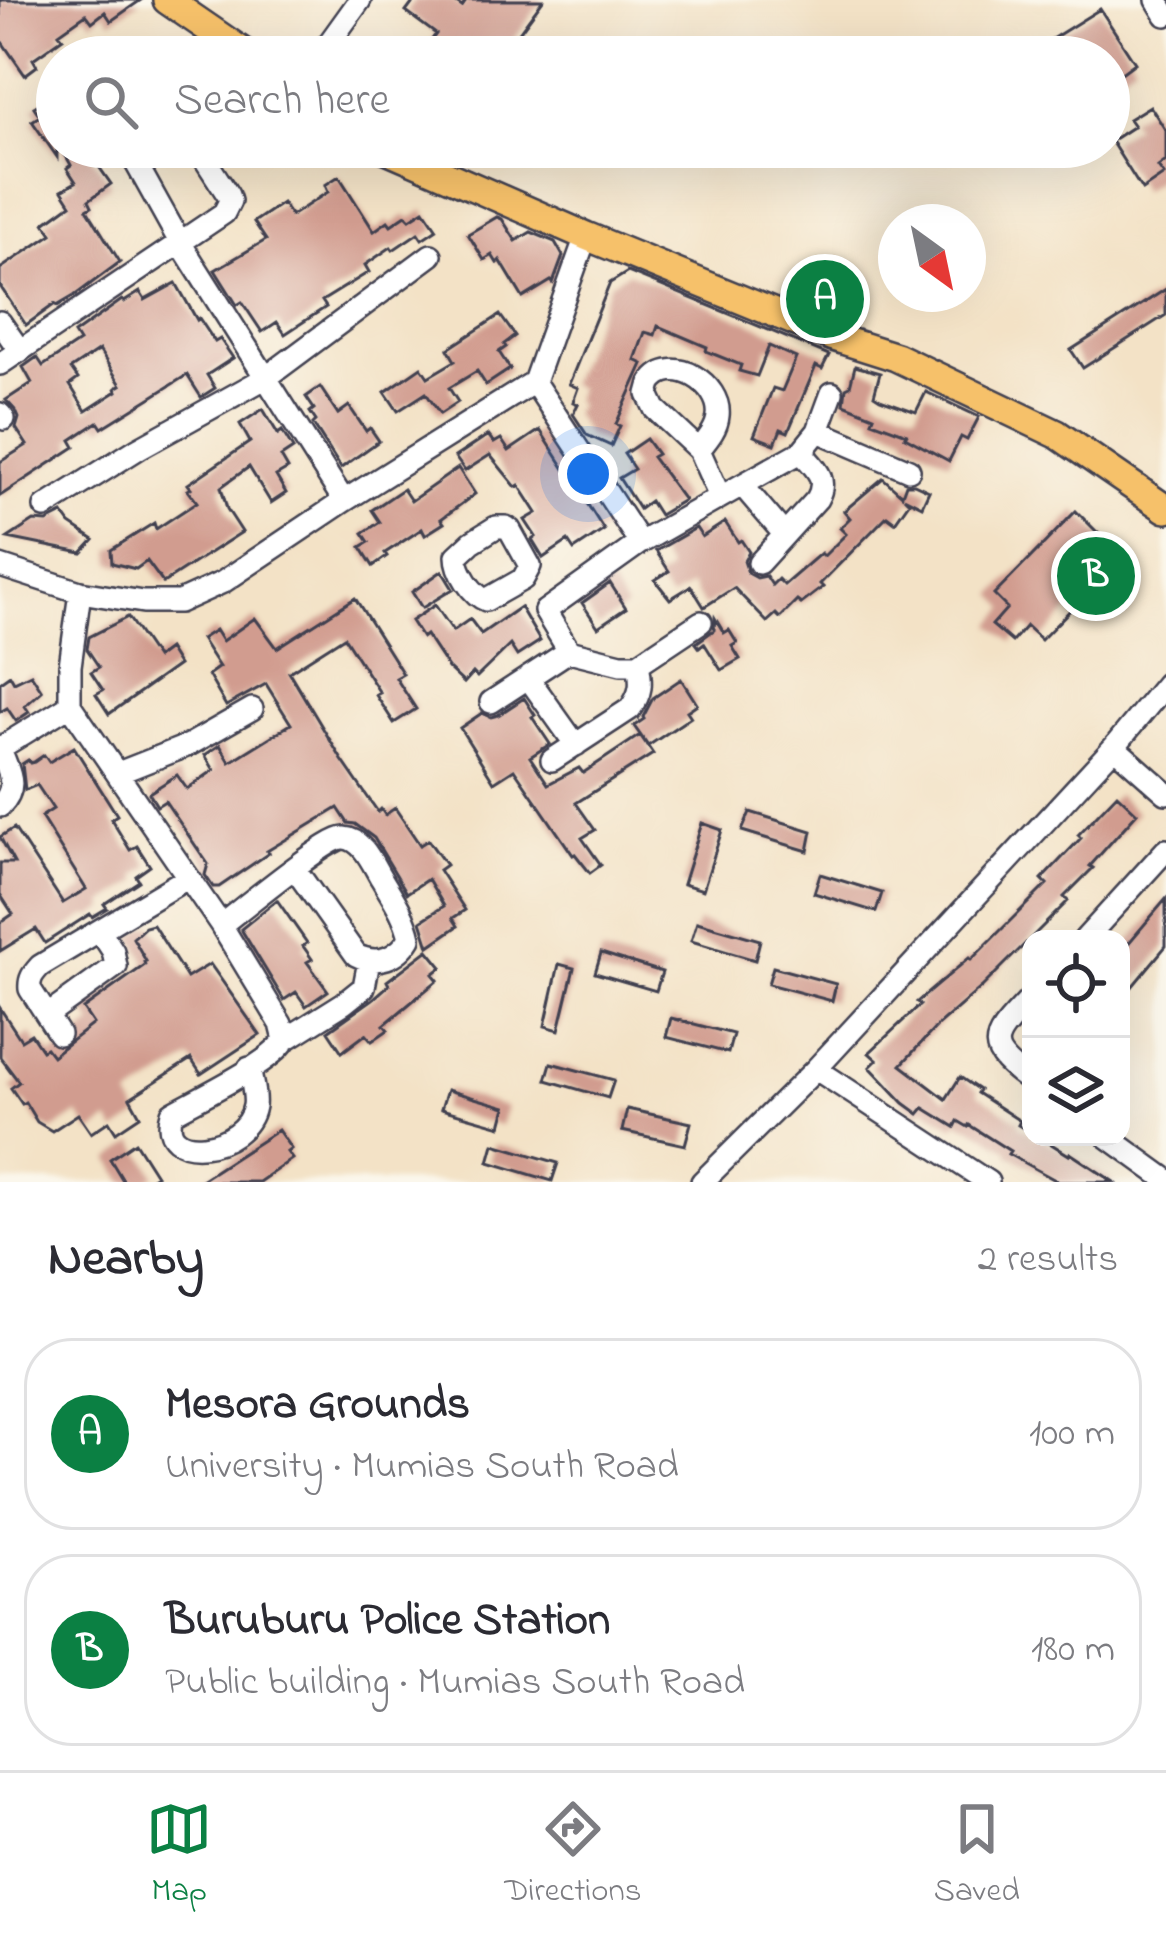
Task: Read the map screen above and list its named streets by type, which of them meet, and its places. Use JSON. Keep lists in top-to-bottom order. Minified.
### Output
{"north":"bottom right","page":{"search":"Search here","pins":["A","B"],"heading":["Nearby","2 results"],"list":[{"mark":"A","name":"Mesora Grounds","note":"University · Mumias South Road","value":"100 m"},{"mark":"B","name":"Buruburu Police Station","note":"Public building · Mumias South Road","value":"180 m"}],"nav":["Map","Directions","Saved"]}}
